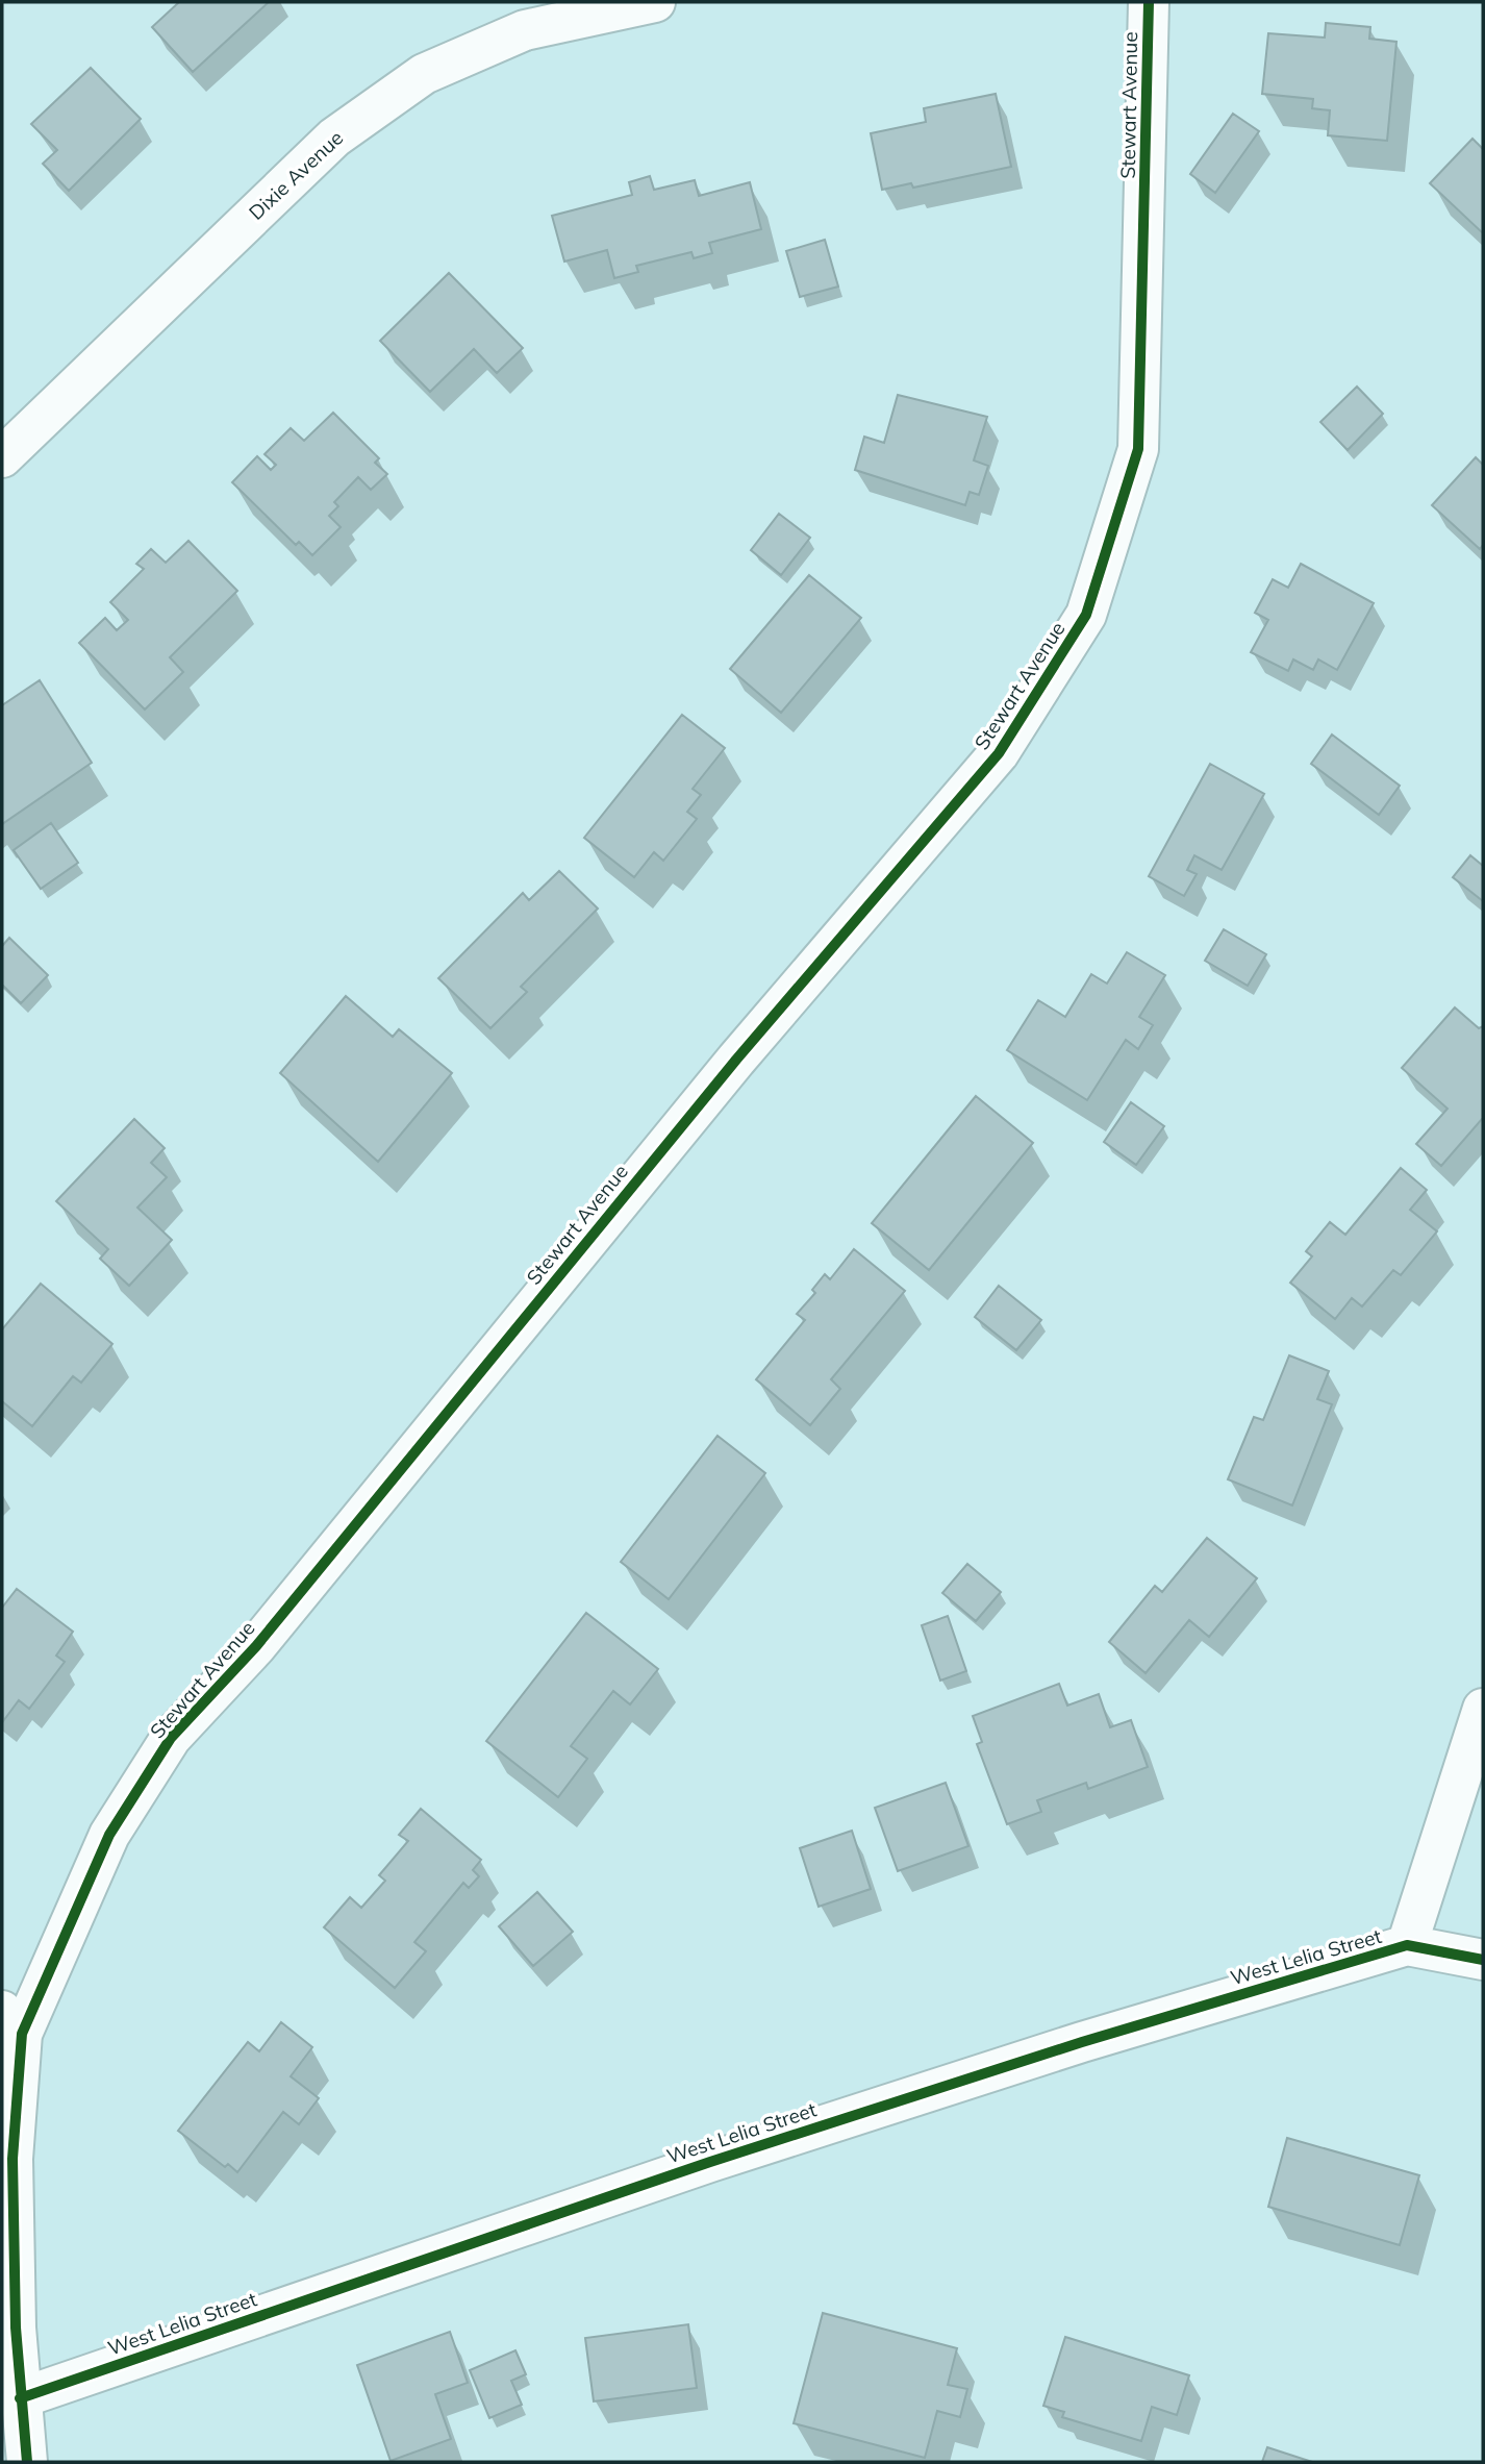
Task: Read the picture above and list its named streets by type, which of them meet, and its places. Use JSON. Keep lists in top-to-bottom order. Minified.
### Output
{"streets":{"street":["Stewart Avenue","Dixie Avenue","West Lelia Street"]},"crossings":[["Stewart Avenue","West Lelia Street"]]}
